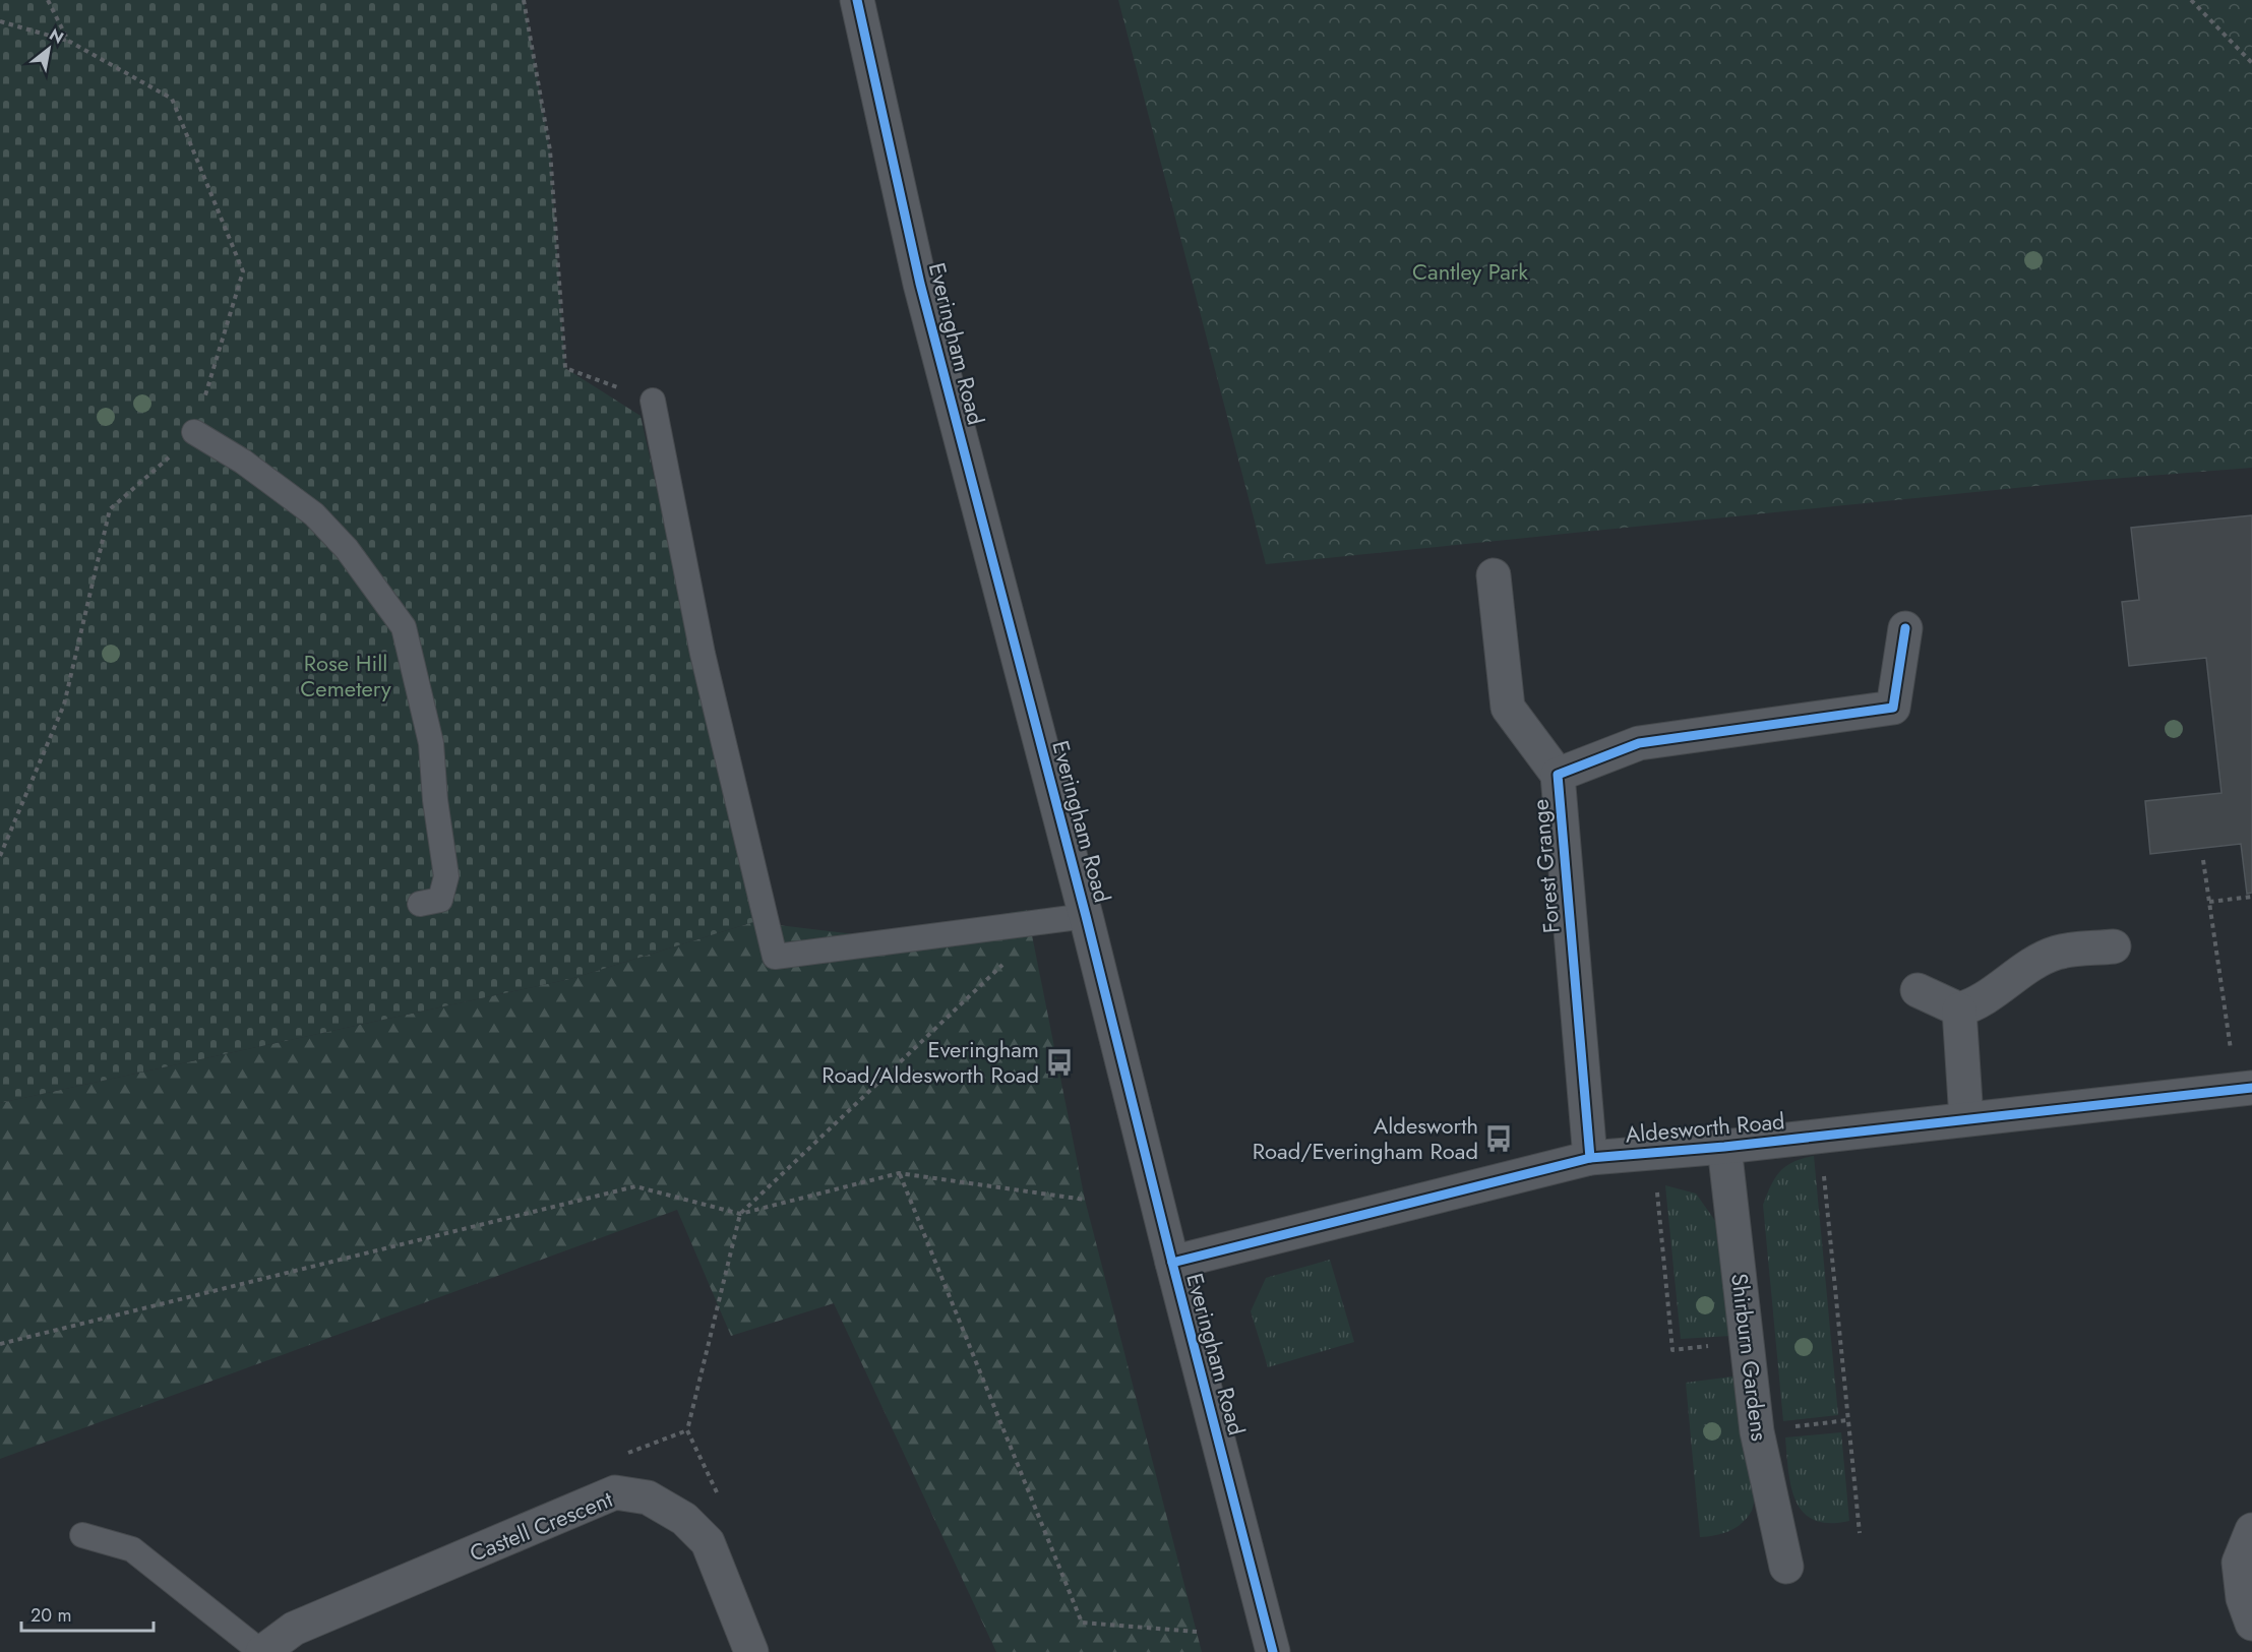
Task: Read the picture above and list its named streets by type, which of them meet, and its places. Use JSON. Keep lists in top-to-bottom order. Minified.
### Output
{"streets":{"street":["Everingham Road","Forest Grange","Aldesworth Road","Shirburn Gardens","Castell Crescent"]},"crossings":[["Everingham Road","Aldesworth Road"],["Forest Grange","Aldesworth Road"],["Aldesworth Road","Shirburn Gardens"]],"parks":["Cantley Park","Rose Hill Cemetery"],"places":{"bus stop":["Everingham Road/Aldesworth Road","Aldesworth Road/Everingham Road"]},"scale_bar":"20 m","north":"top right"}
